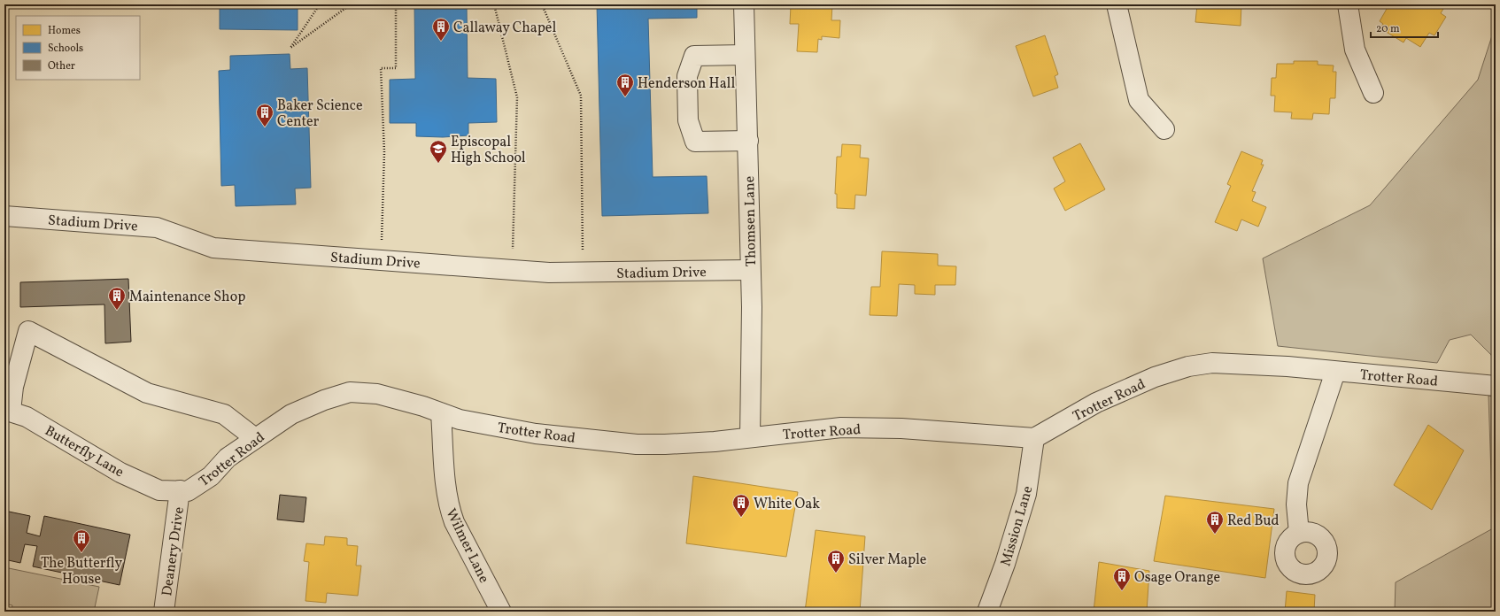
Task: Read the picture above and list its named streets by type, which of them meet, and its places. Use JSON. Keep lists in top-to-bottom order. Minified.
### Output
{"streets":{"street":["Thomsen Lane","Stadium Drive","Trotter Road","Butterfly Lane","Mission Lane","Wilmer Lane","Deanery Drive"]},"crossings":[["Thomsen Lane","Stadium Drive"],["Thomsen Lane","Trotter Road"],["Trotter Road","Butterfly Lane"],["Trotter Road","Mission Lane"],["Trotter Road","Wilmer Lane"],["Trotter Road","Deanery Drive"],["Butterfly Lane","Deanery Drive"]],"places":{"building":["Callaway Chapel","Henderson Hall","Baker Science Center","Maintenance Shop","White Oak","Red Bud","The Butterfly House","Silver Maple","Osage Orange"],"school or university":["Episcopal High School"]},"legend":["Homes","Schools","Other"],"scale_bar":"20 m"}
